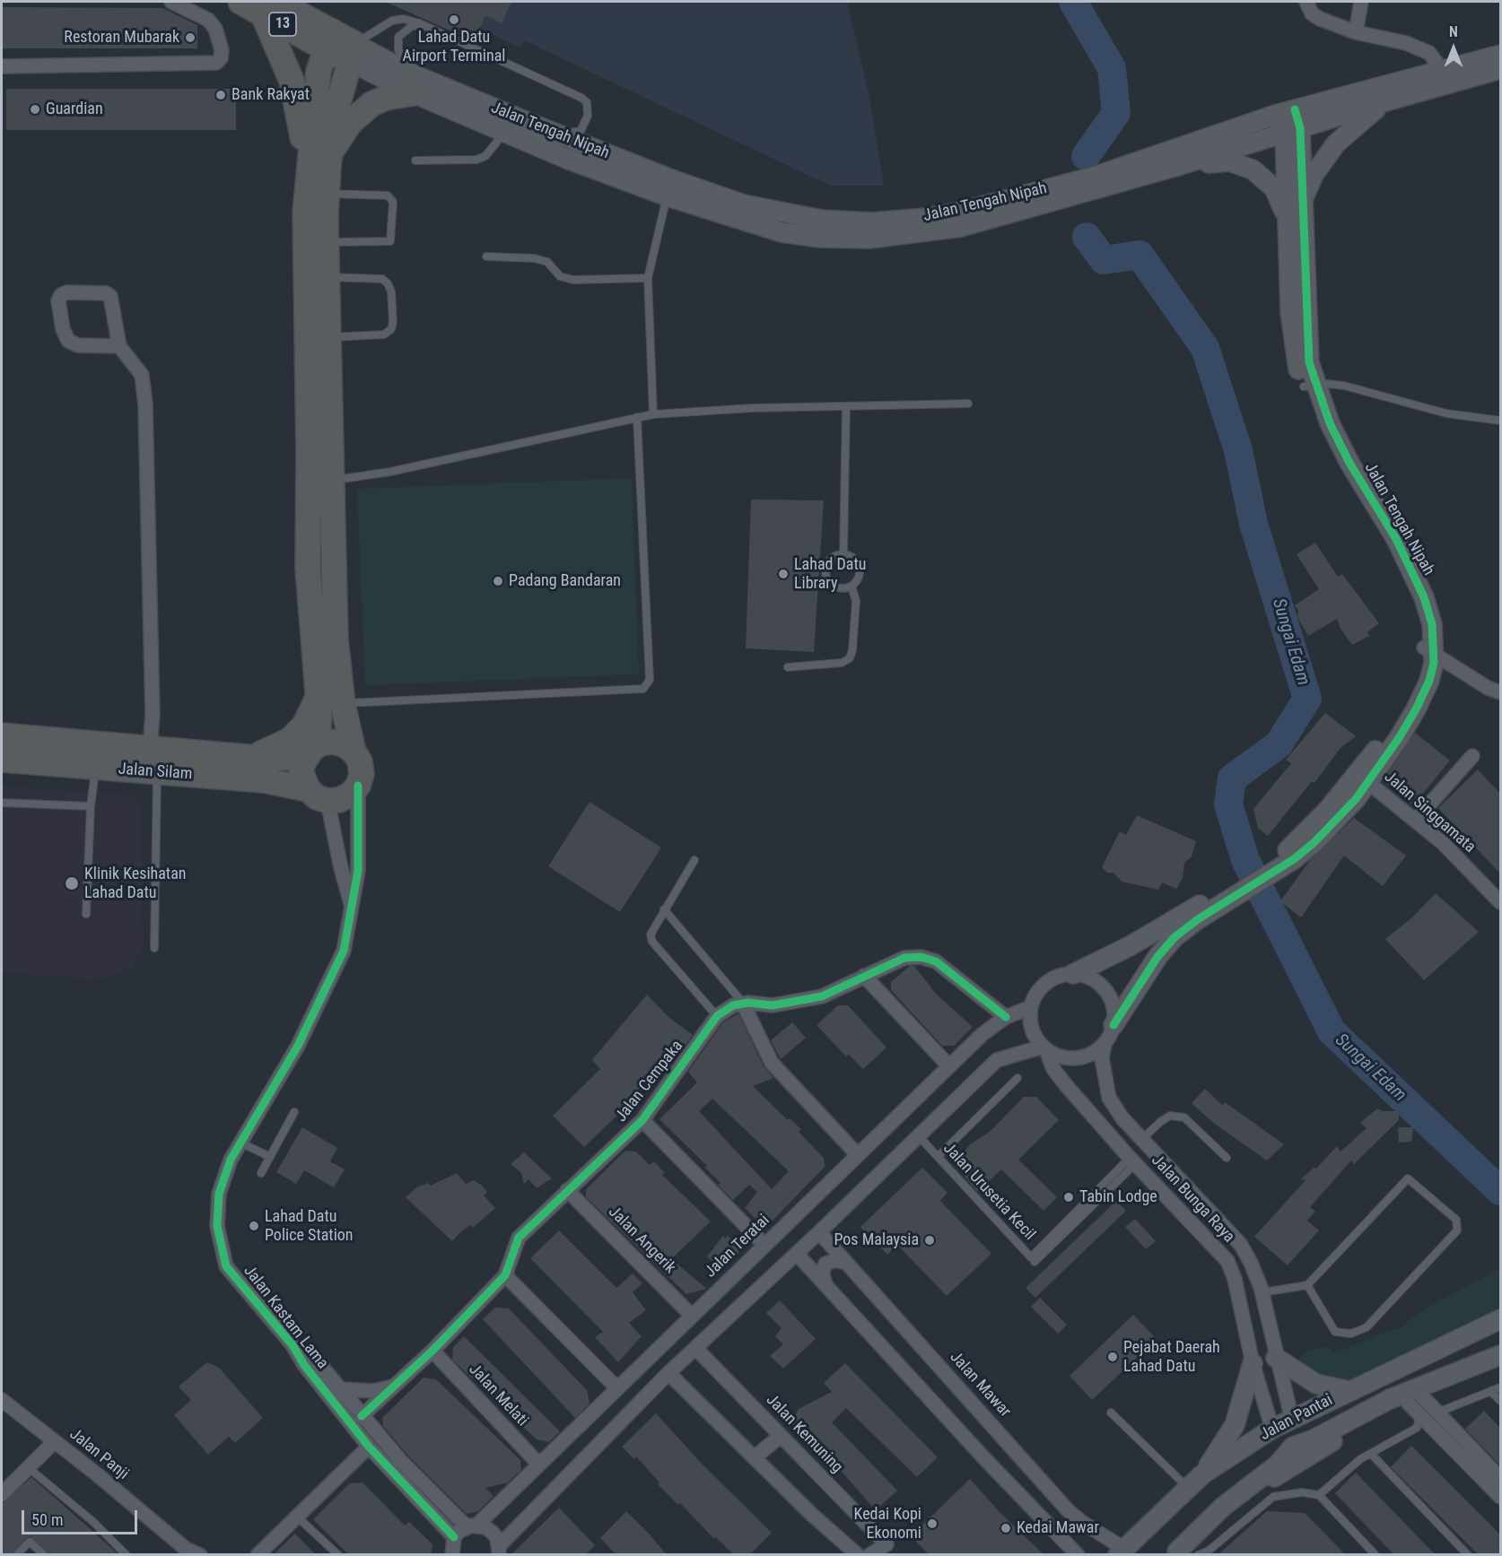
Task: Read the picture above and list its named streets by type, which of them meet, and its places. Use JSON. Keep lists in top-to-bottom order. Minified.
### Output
{"streets":{"highway":["13","Jalan Silam"],"street":["Jalan Tengah Nipah","Jalan Singgamata","Jalan Cempaka","Jalan Bunga Raya","Jalan Angerik","Jalan Teratai","Jalan Kastam Lama","Jalan Mawar","Jalan Melati","Jalan Pantai","Jalan Kemuning","Jalan Panji"],"lane":["Jalan Urusetia Kecil"]},"crossings":[["13","Jalan Tengah Nipah"],["Jalan Tengah Nipah","Jalan Singgamata"],["Jalan Tengah Nipah","Jalan Bunga Raya"],["Jalan Tengah Nipah","Jalan Teratai"],["Jalan Silam","Jalan Kastam Lama"],["Jalan Cempaka","Jalan Angerik"],["Jalan Cempaka","Jalan Teratai"],["Jalan Cempaka","Jalan Kastam Lama"],["Jalan Cempaka","Jalan Melati"],["Jalan Urusetia Kecil","Jalan Bunga Raya"],["Jalan Bunga Raya","Jalan Teratai"],["Jalan Bunga Raya","Jalan Pantai"],["Jalan Angerik","Jalan Teratai"],["Jalan Teratai","Jalan Kastam Lama"],["Jalan Teratai","Jalan Melati"],["Jalan Mawar","Jalan Pantai"]],"water":["Sungai Edam"],"places":["Lahad Datu Airport Terminal","Restoran Mubarak","Bank Rakyat","Guardian","Lahad Datu Library","Padang Bandaran","Klinik Kesihatan Lahad Datu","Tabin Lodge","Lahad Datu Police Station","Pos Malaysia","Pejabat Daerah Lahad Datu","Kedai Kopi Ekonomi","Kedai Mawar"],"scale_bar":"50 m","north":"top"}
